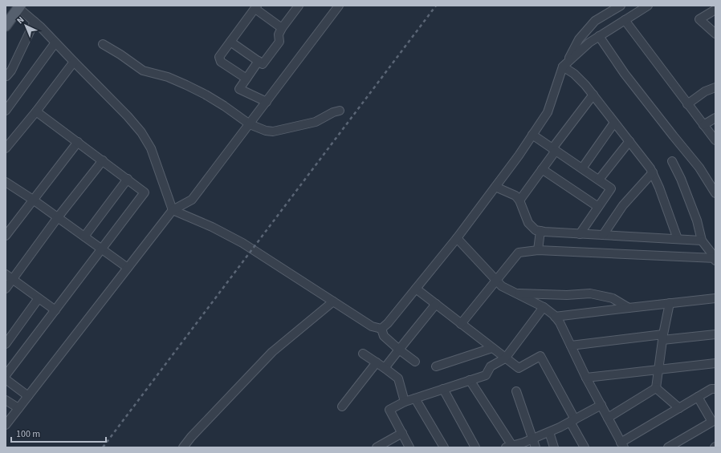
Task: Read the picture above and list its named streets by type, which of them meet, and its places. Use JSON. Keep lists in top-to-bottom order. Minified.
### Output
{"scale_bar":"100 m","north":"top left"}
